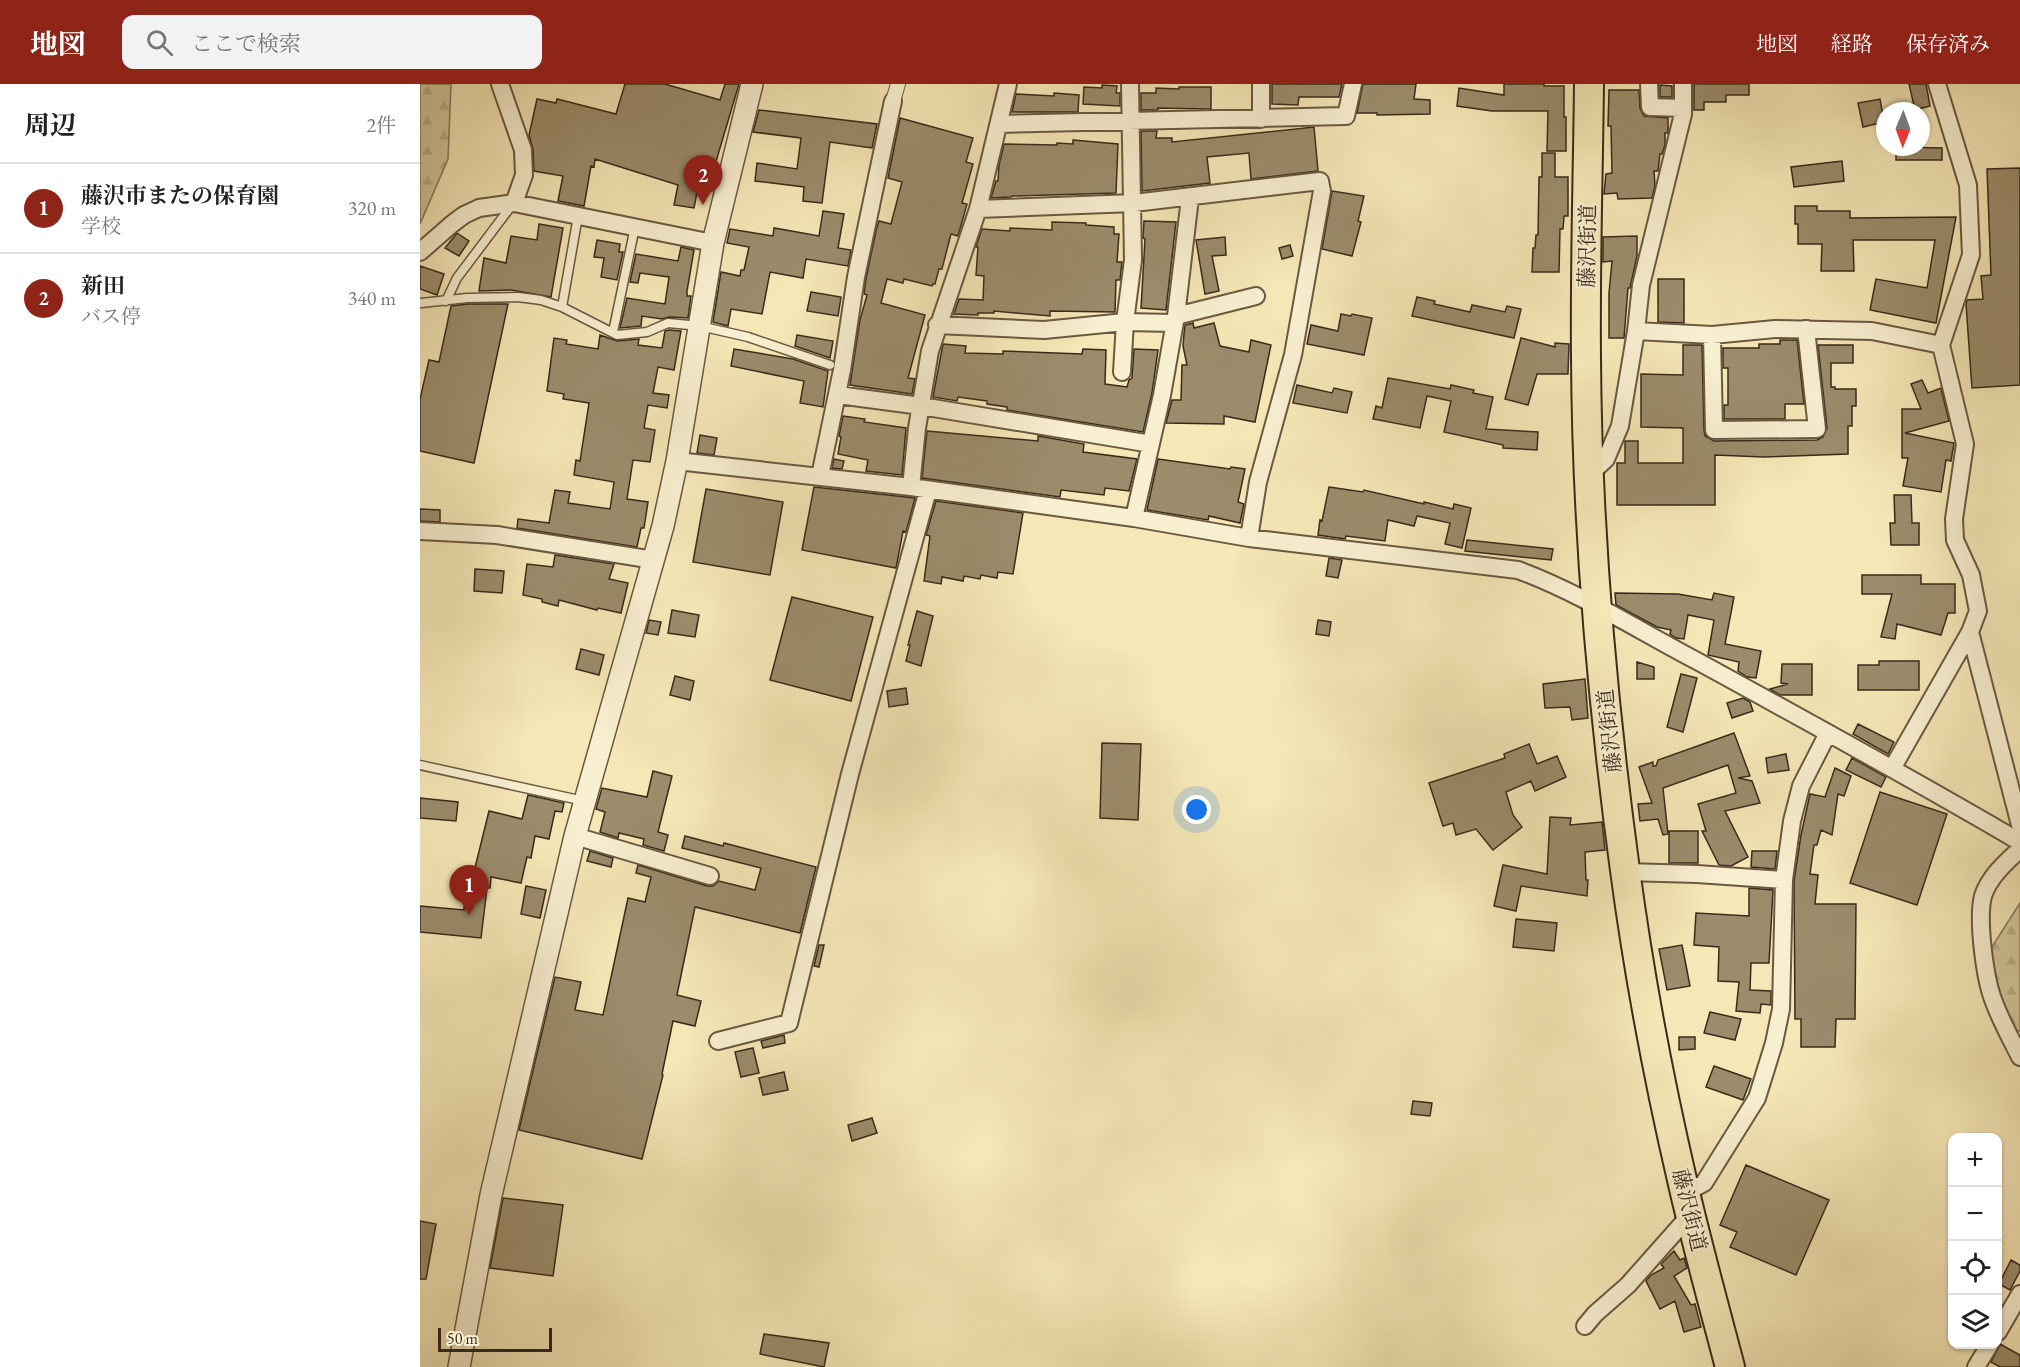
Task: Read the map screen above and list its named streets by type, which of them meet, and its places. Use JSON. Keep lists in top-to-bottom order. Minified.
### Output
{"streets":{"highway":["藤沢街道"]},"scale_bar":"50 m","north":"bottom","page":{"header":"地図","search":"ここで検索","nav":["地図","経路","保存済み"],"heading":["周辺","2件"],"pins":["2","1"],"list":[{"mark":"1","name":"藤沢市またの保育園","note":"学校","value":"320 m"},{"mark":"2","name":"新田","note":"バス停","value":"340 m"}],"map_buttons":["+","−"],"scale":"50 m"}}
